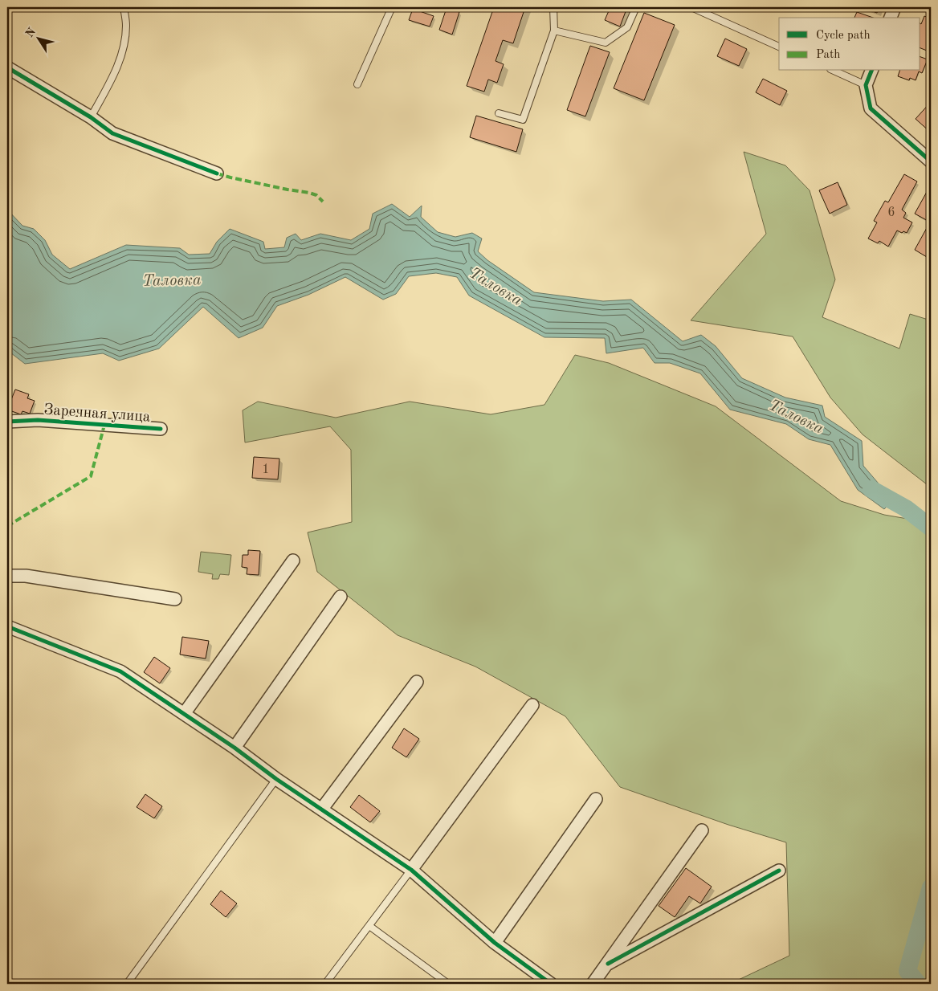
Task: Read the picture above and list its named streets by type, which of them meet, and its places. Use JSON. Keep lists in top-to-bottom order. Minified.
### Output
{"streets":{"street":["Заречная улица"]},"water":["Таловка"],"house_numbers":["6","1"],"legend":["Cycle path","Path"],"north":"top left"}
